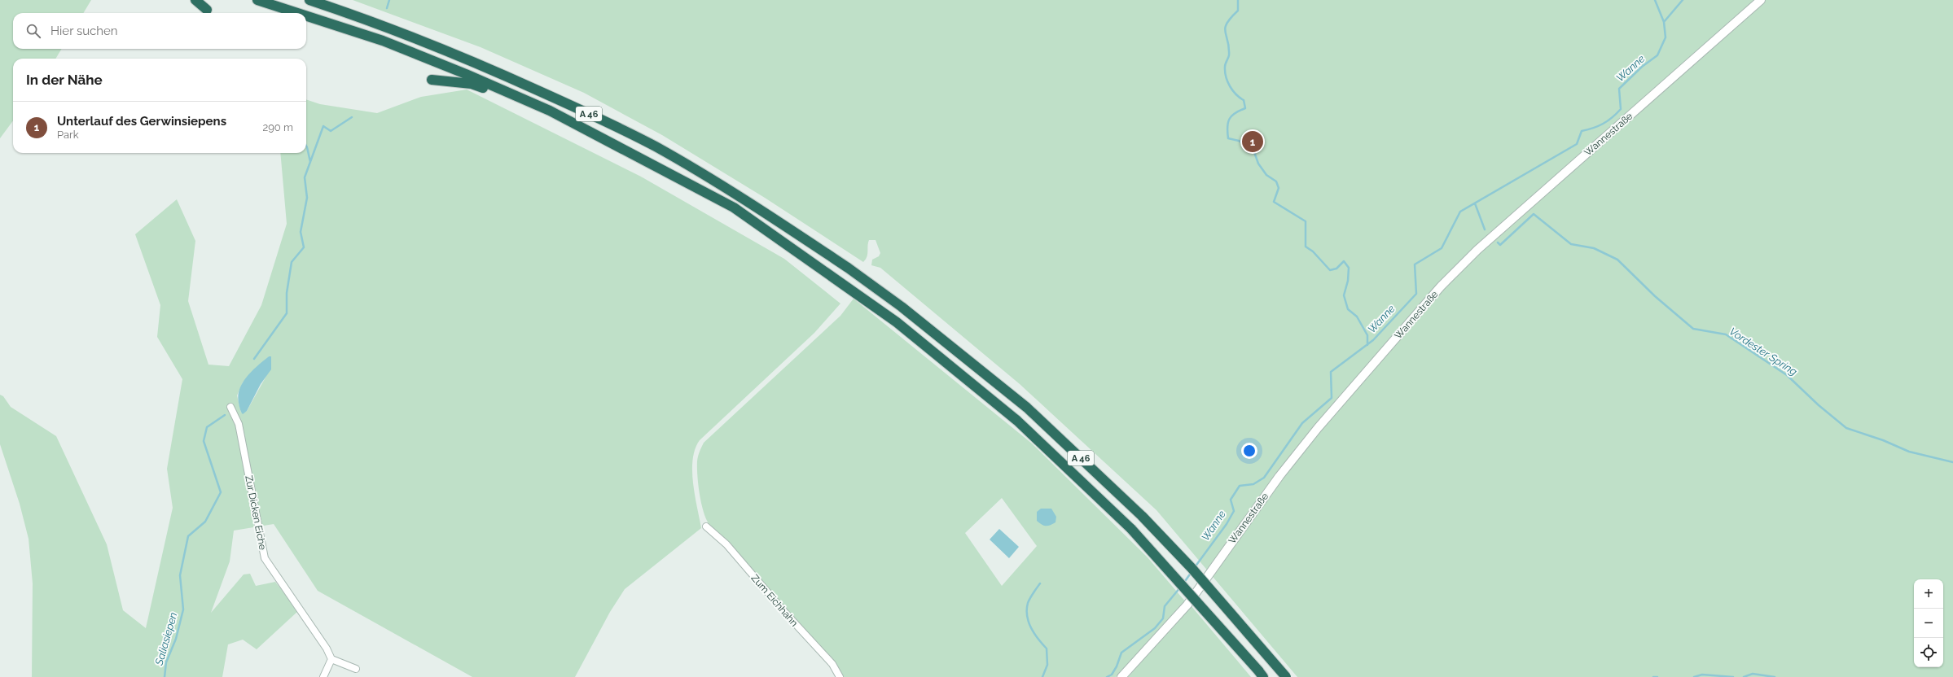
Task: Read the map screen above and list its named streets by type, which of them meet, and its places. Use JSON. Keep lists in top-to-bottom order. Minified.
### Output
{"streets":{"highway":["A 46"],"street":["Wannestraße","Zur Dicken Eiche","Zum Eichhahn"]},"water":["Wanne","Vordester Spring","Saliasiepen"],"page":{"search":"Hier suchen","heading":"In der Nähe","list":[{"mark":"1","name":"Unterlauf des Gerwinsiepens","note":"Park","value":"290 m"}],"pins":"1","map_buttons":["+","−"]}}
